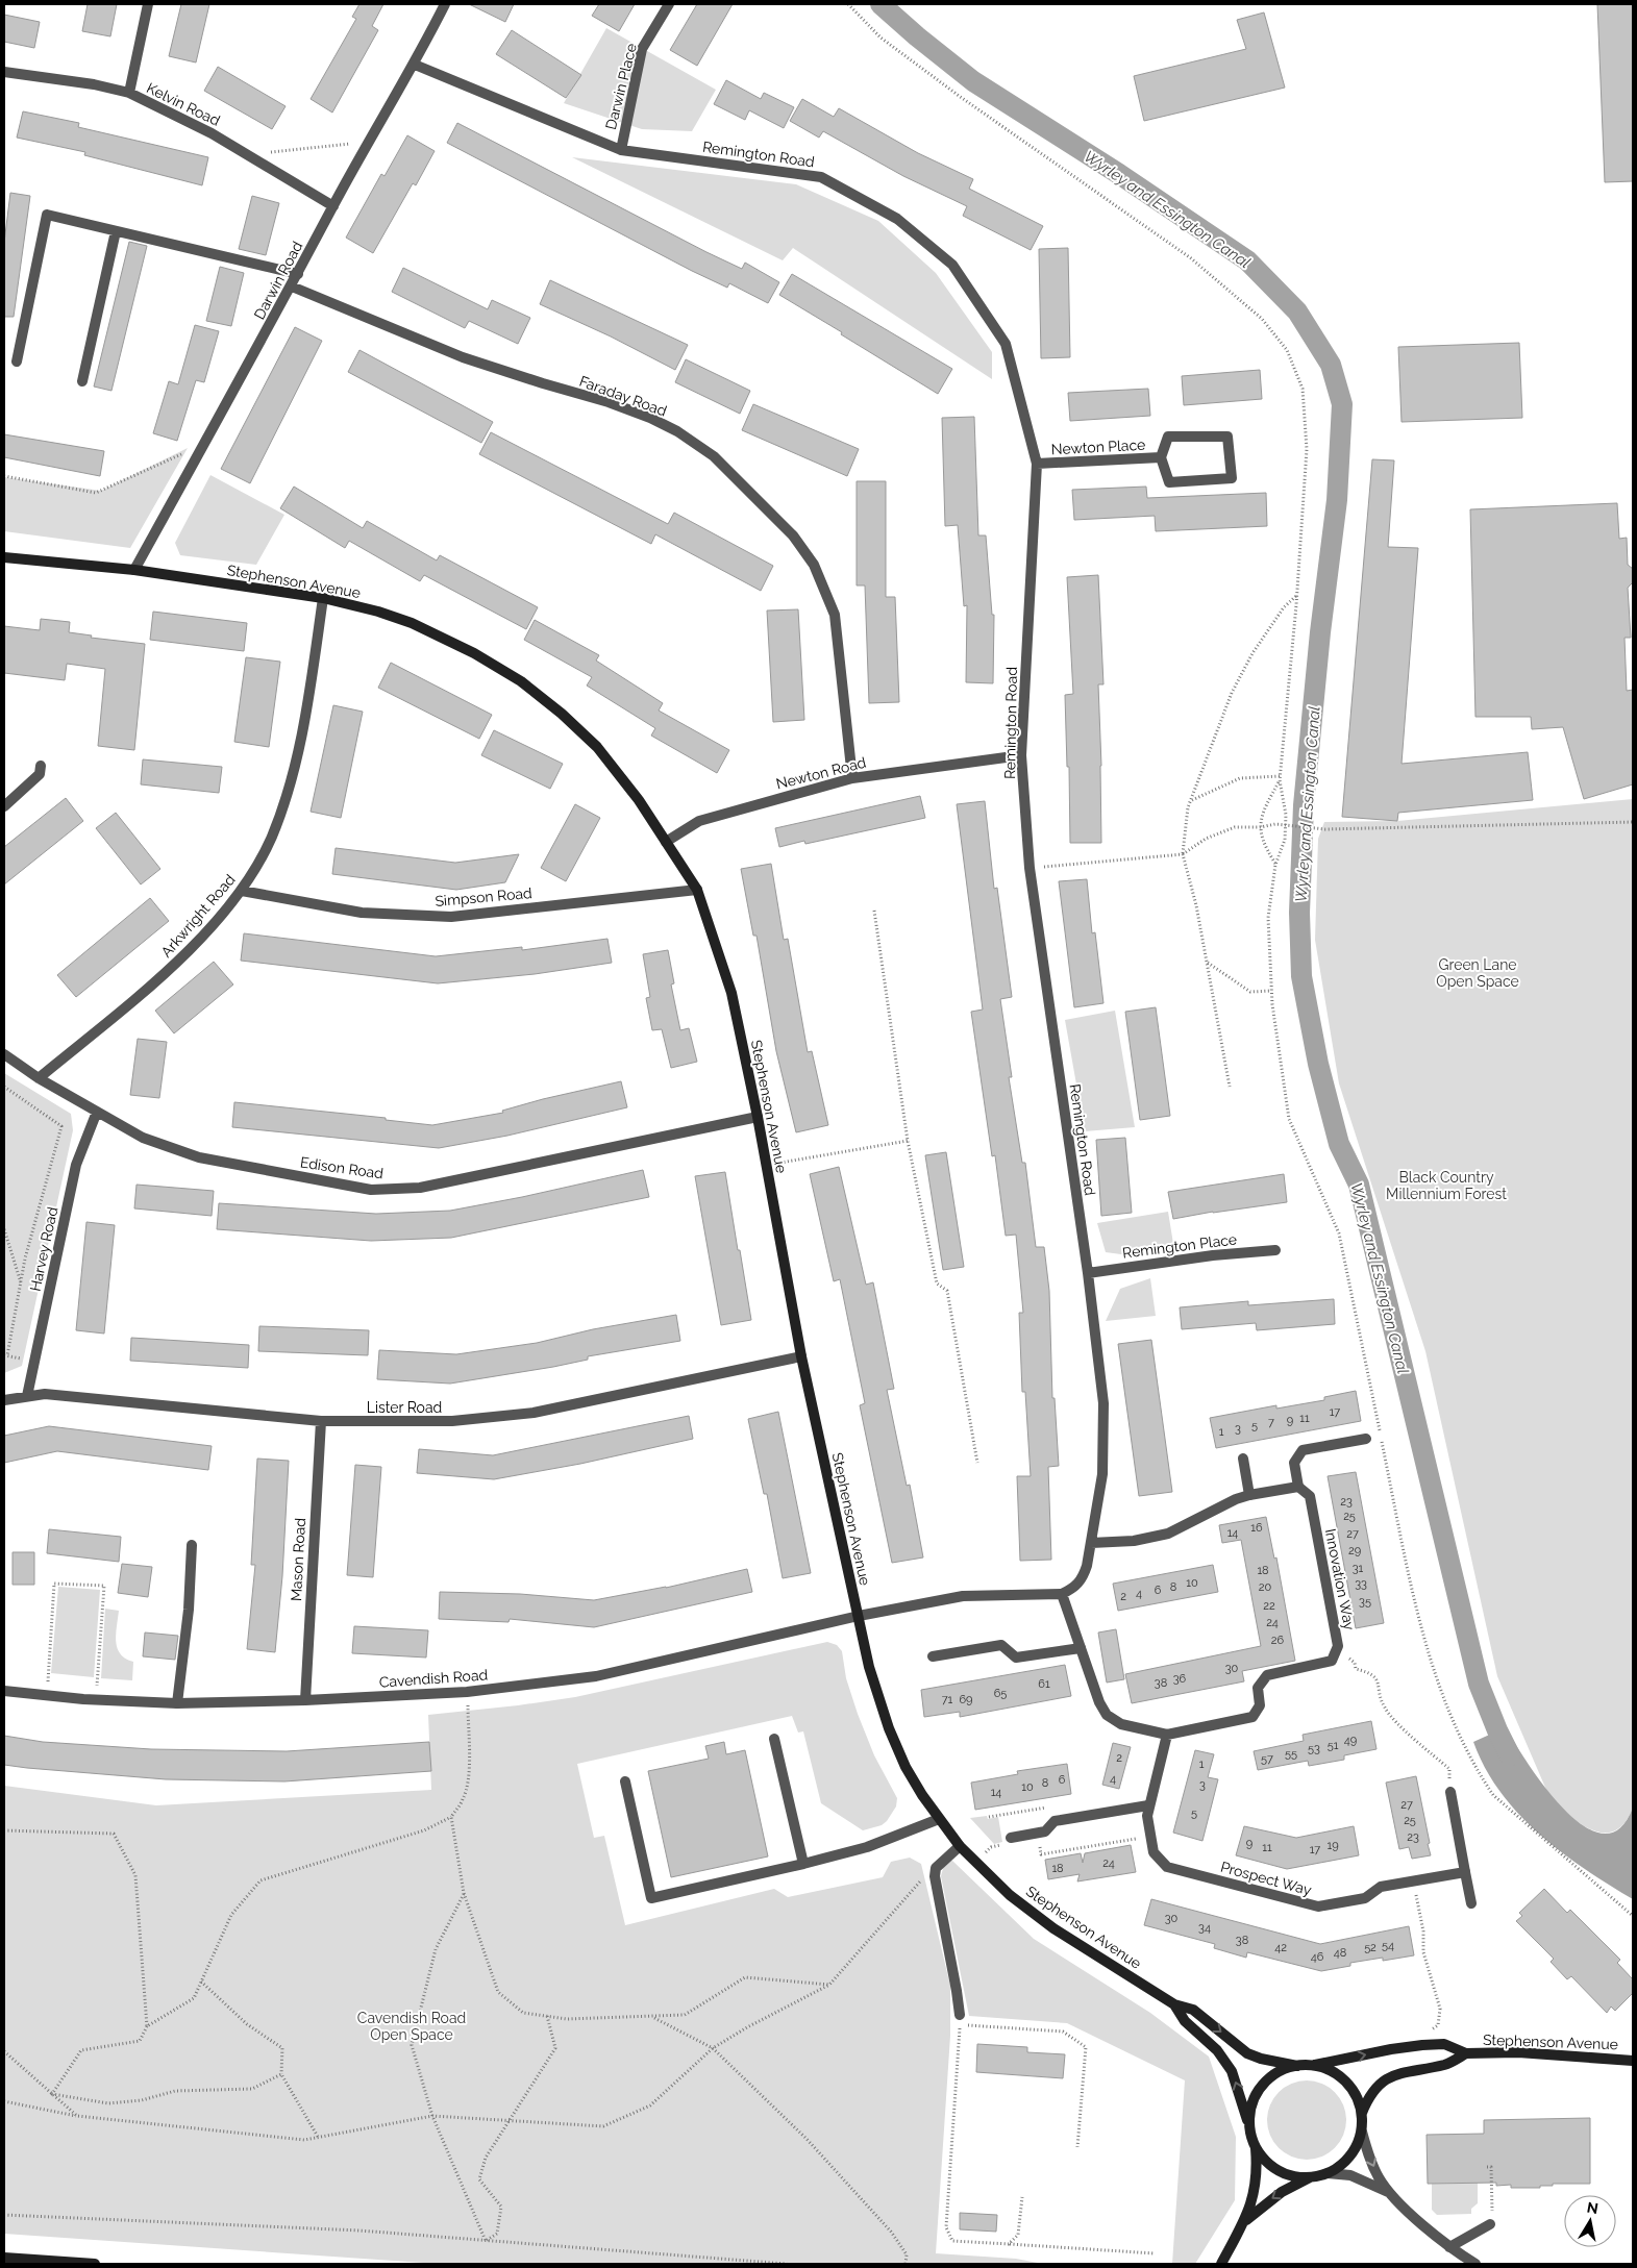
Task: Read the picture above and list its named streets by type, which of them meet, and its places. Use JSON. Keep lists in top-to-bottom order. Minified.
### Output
{"streets":{"street":["Darwin Place","Kelvin Road","Remington Road","Darwin Road","Faraday Road","Newton Place","Stephenson Avenue","Newton Road","Simpson Road","Arkwright Road","Edison Road","Remington Place","Harvey Road","Lister Road","Mason Road","Innovation Way","Cavendish Road","Prospect Way"]},"crossings":[["Darwin Place","Remington Road"],["Kelvin Road","Darwin Road"],["Remington Road","Darwin Road"],["Remington Road","Newton Place"],["Remington Road","Newton Road"],["Remington Road","Remington Place"],["Remington Road","Innovation Way"],["Darwin Road","Faraday Road"],["Darwin Road","Stephenson Avenue"],["Faraday Road","Newton Road"],["Stephenson Avenue","Newton Road"],["Stephenson Avenue","Simpson Road"],["Stephenson Avenue","Arkwright Road"],["Stephenson Avenue","Edison Road"],["Stephenson Avenue","Lister Road"],["Stephenson Avenue","Cavendish Road"],["Simpson Road","Arkwright Road"],["Arkwright Road","Edison Road"],["Edison Road","Harvey Road"],["Harvey Road","Lister Road"],["Lister Road","Mason Road"],["Mason Road","Cavendish Road"],["Innovation Way","Prospect Way"]],"water":["Wyrley and Essington Canal"],"parks":["Green Lane Open Space","Black Country Millennium Forest","Cavendish Road Open Space"],"house_numbers":["17","11","9","7","5","3","1","23","25","16","14","27","29","31","18","10","33","8","20","6","4","2","35","22","24","26","30","36","38","61","65","71","69","49","51","53","55","2","57","1","4","6","8","3","10","14","27","5","25","23","9","19","11","17","24","18","30","34","38","54","42","52","48","46"],"north":"top"}
